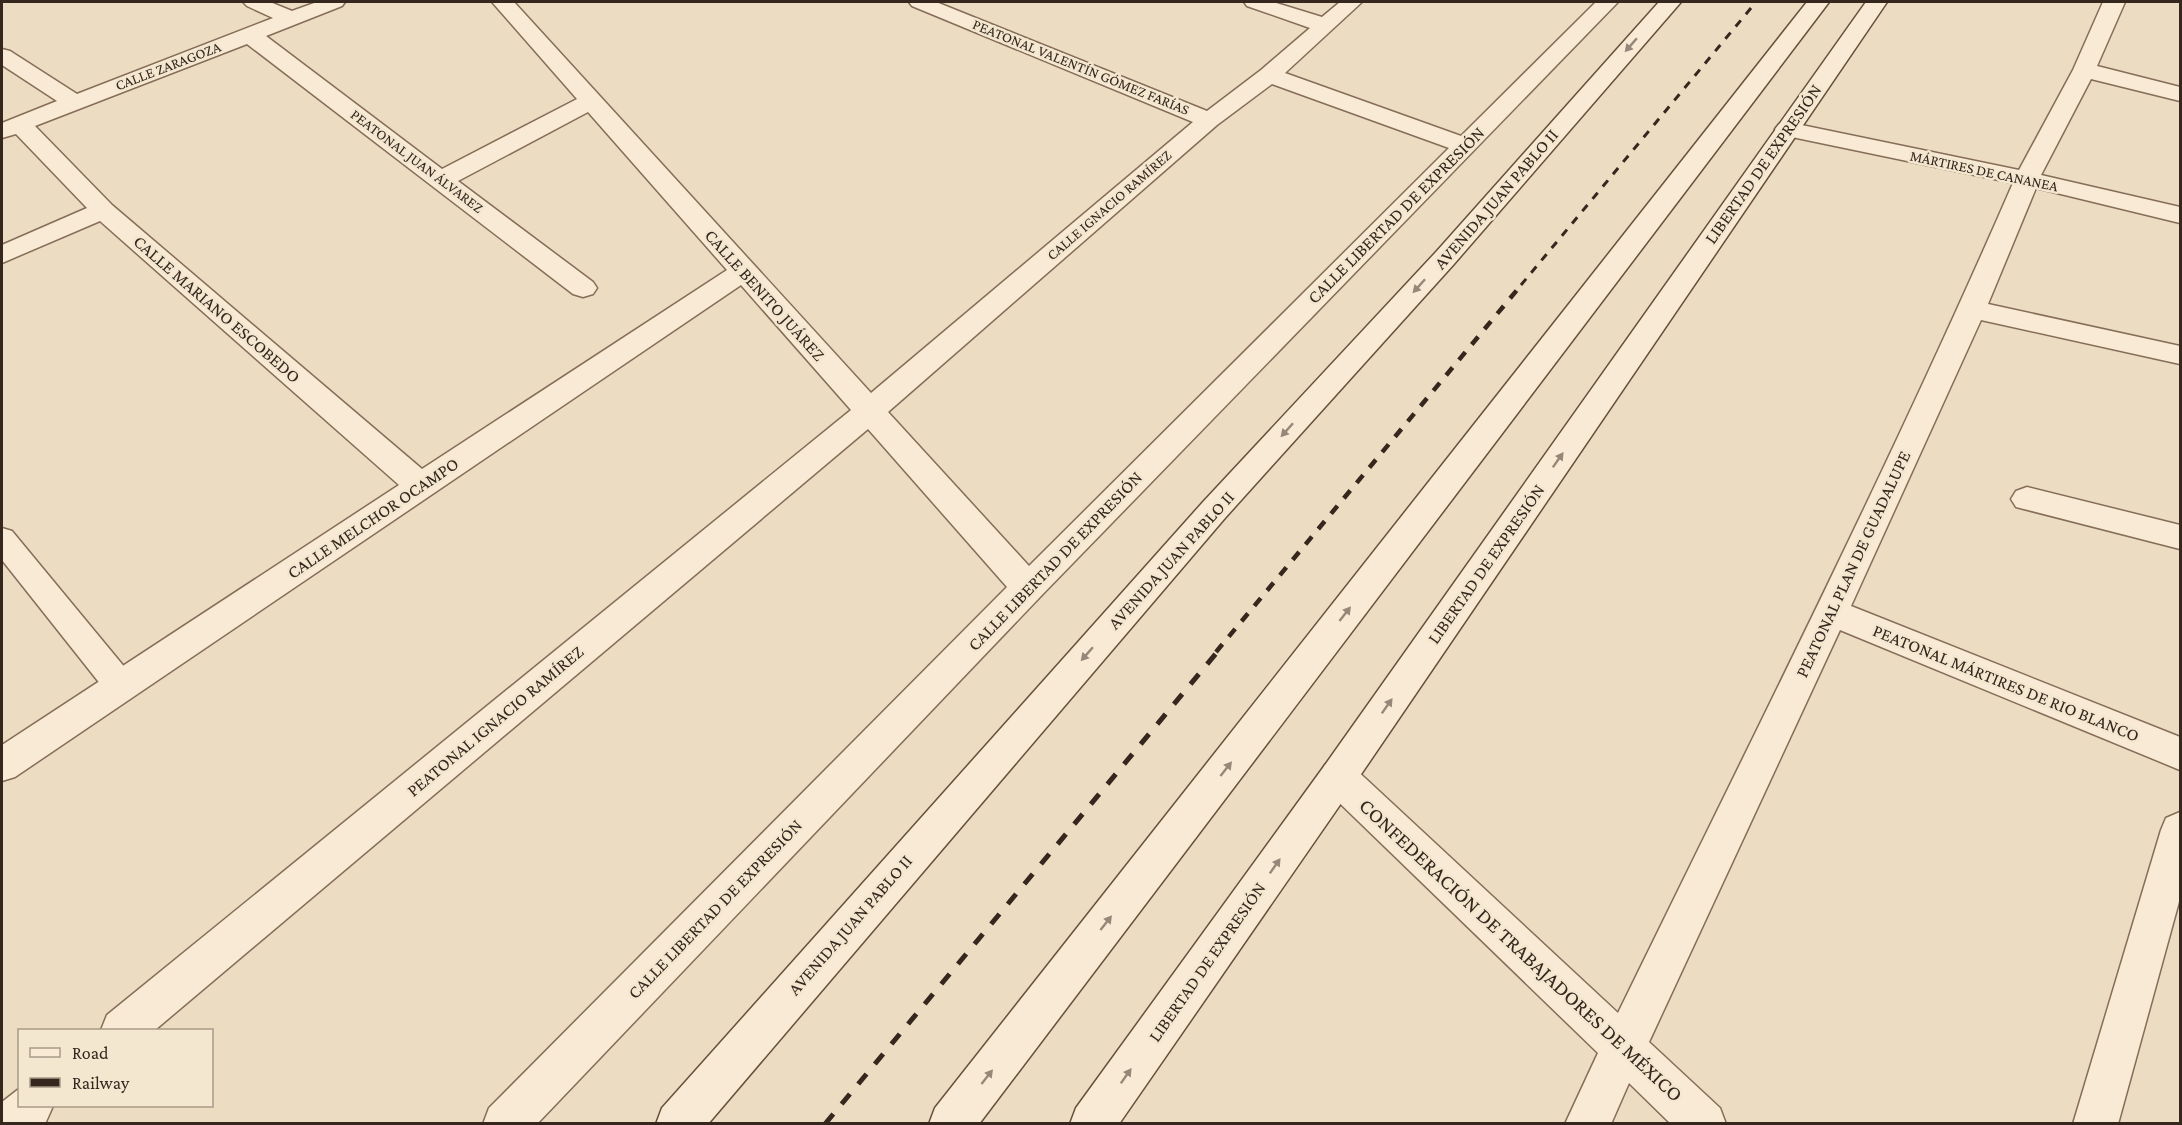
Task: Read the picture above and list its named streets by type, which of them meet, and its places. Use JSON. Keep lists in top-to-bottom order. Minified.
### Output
{"streets":{"street":["CALLE ZARAGOZA","PEATONAL VALENTÍN GÓMEZ FARÍAS","PEATONAL JUAN ÁLVAREZ","LIBERTAD DE EXPRESIÓN","MÁRTIRES DE CANANEA","AVENIDA JUAN PABLO II","CALLE IGNACIO RAMÍREZ","CALLE LIBERTAD DE EXPRESIÓN","CALLE BENITO JUÁREZ","CALLE MARIANO ESCOBEDO","CALLE MELCHOR OCAMPO","PEATONAL PLAN DE GUADALUPE","PEATONAL MÁRTIRES DE RIO BLANCO","PEATONAL IGNACIO RAMÍREZ","CONFEDERACIÓN DE TRABAJADORES DE MÉXICO"]},"crossings":[["CALLE ZARAGOZA","PEATONAL JUAN ÁLVAREZ"],["CALLE ZARAGOZA","CALLE MARIANO ESCOBEDO"],["PEATONAL VALENTÍN GÓMEZ FARÍAS","CALLE IGNACIO RAMÍREZ"],["LIBERTAD DE EXPRESIÓN","MÁRTIRES DE CANANEA"],["LIBERTAD DE EXPRESIÓN","CONFEDERACIÓN DE TRABAJADORES DE MÉXICO"],["MÁRTIRES DE CANANEA","PEATONAL PLAN DE GUADALUPE"],["CALLE IGNACIO RAMÍREZ","CALLE BENITO JUÁREZ"],["CALLE IGNACIO RAMÍREZ","PEATONAL IGNACIO RAMÍREZ"],["CALLE LIBERTAD DE EXPRESIÓN","CALLE BENITO JUÁREZ"],["CALLE BENITO JUÁREZ","CALLE MELCHOR OCAMPO"],["CALLE BENITO JUÁREZ","PEATONAL IGNACIO RAMÍREZ"],["CALLE MARIANO ESCOBEDO","CALLE MELCHOR OCAMPO"],["PEATONAL PLAN DE GUADALUPE","PEATONAL MÁRTIRES DE RIO BLANCO"],["PEATONAL PLAN DE GUADALUPE","CONFEDERACIÓN DE TRABAJADORES DE MÉXICO"]],"legend":["Road","Railway"]}
